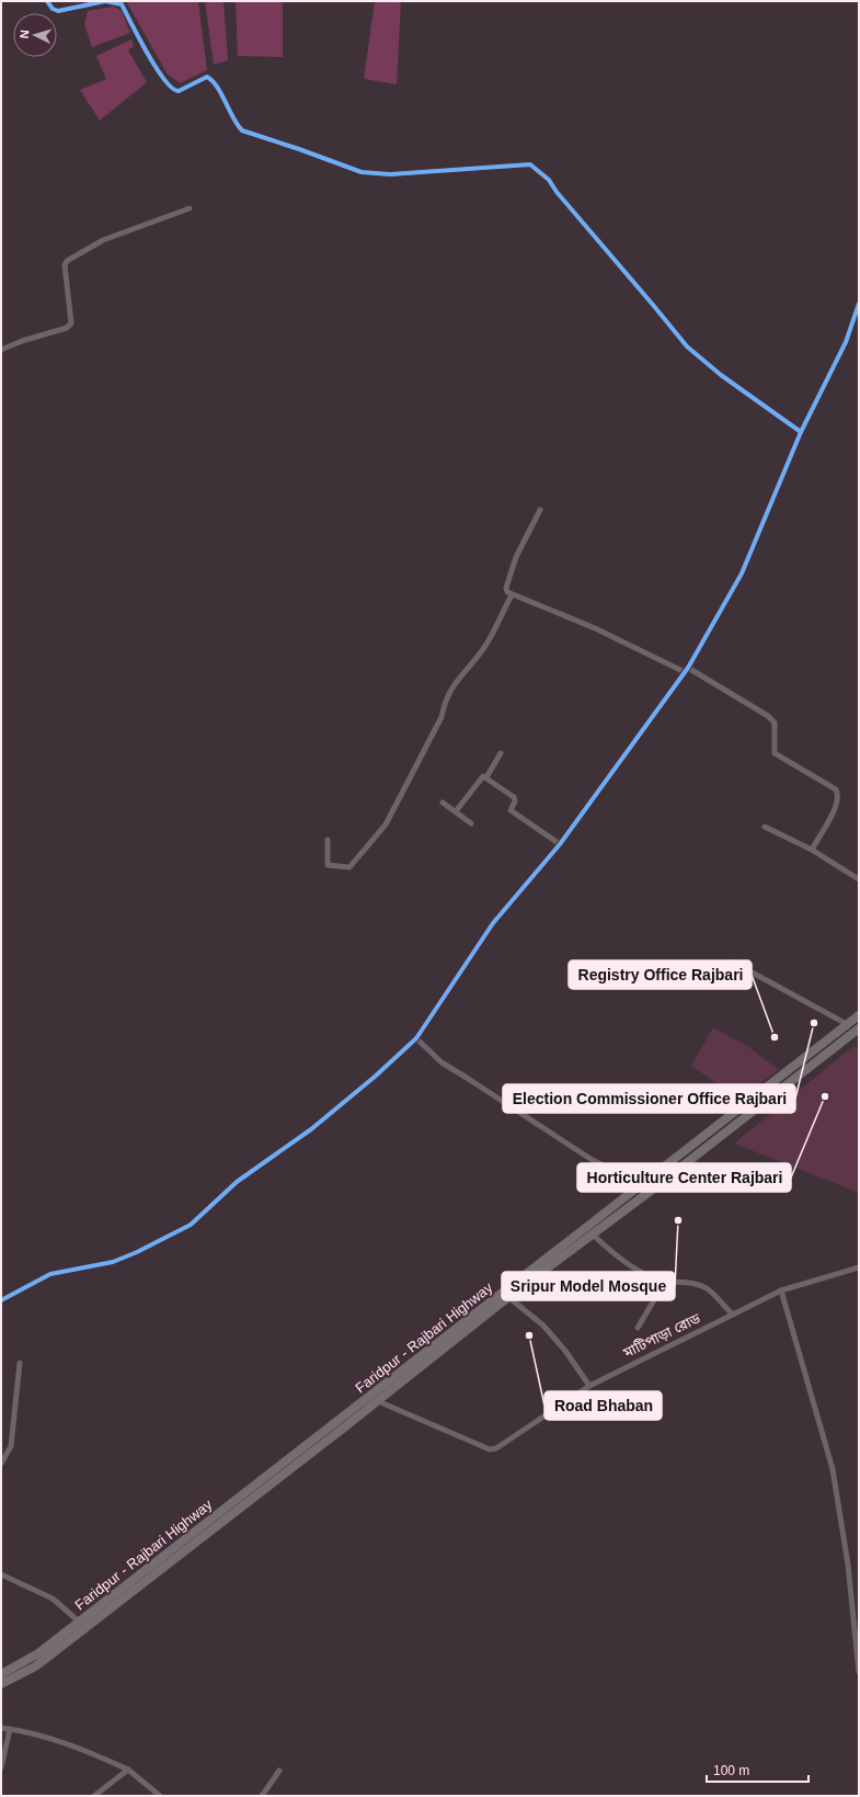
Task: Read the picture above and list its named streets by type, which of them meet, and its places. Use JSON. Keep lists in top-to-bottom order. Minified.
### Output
{"streets":{"main road":["Faridpur - Rajbari Highway"],"street":["মাটিপাড়া রোড"]},"crossings":[["মাটিপাড়া রোড","Faridpur - Rajbari Highway"]],"places":["Election Commissioner Office Rajbari","Registry Office Rajbari","Horticulture Center Rajbari","Sripur Model Mosque","Road Bhaban"],"scale_bar":"100 m","north":"left"}
